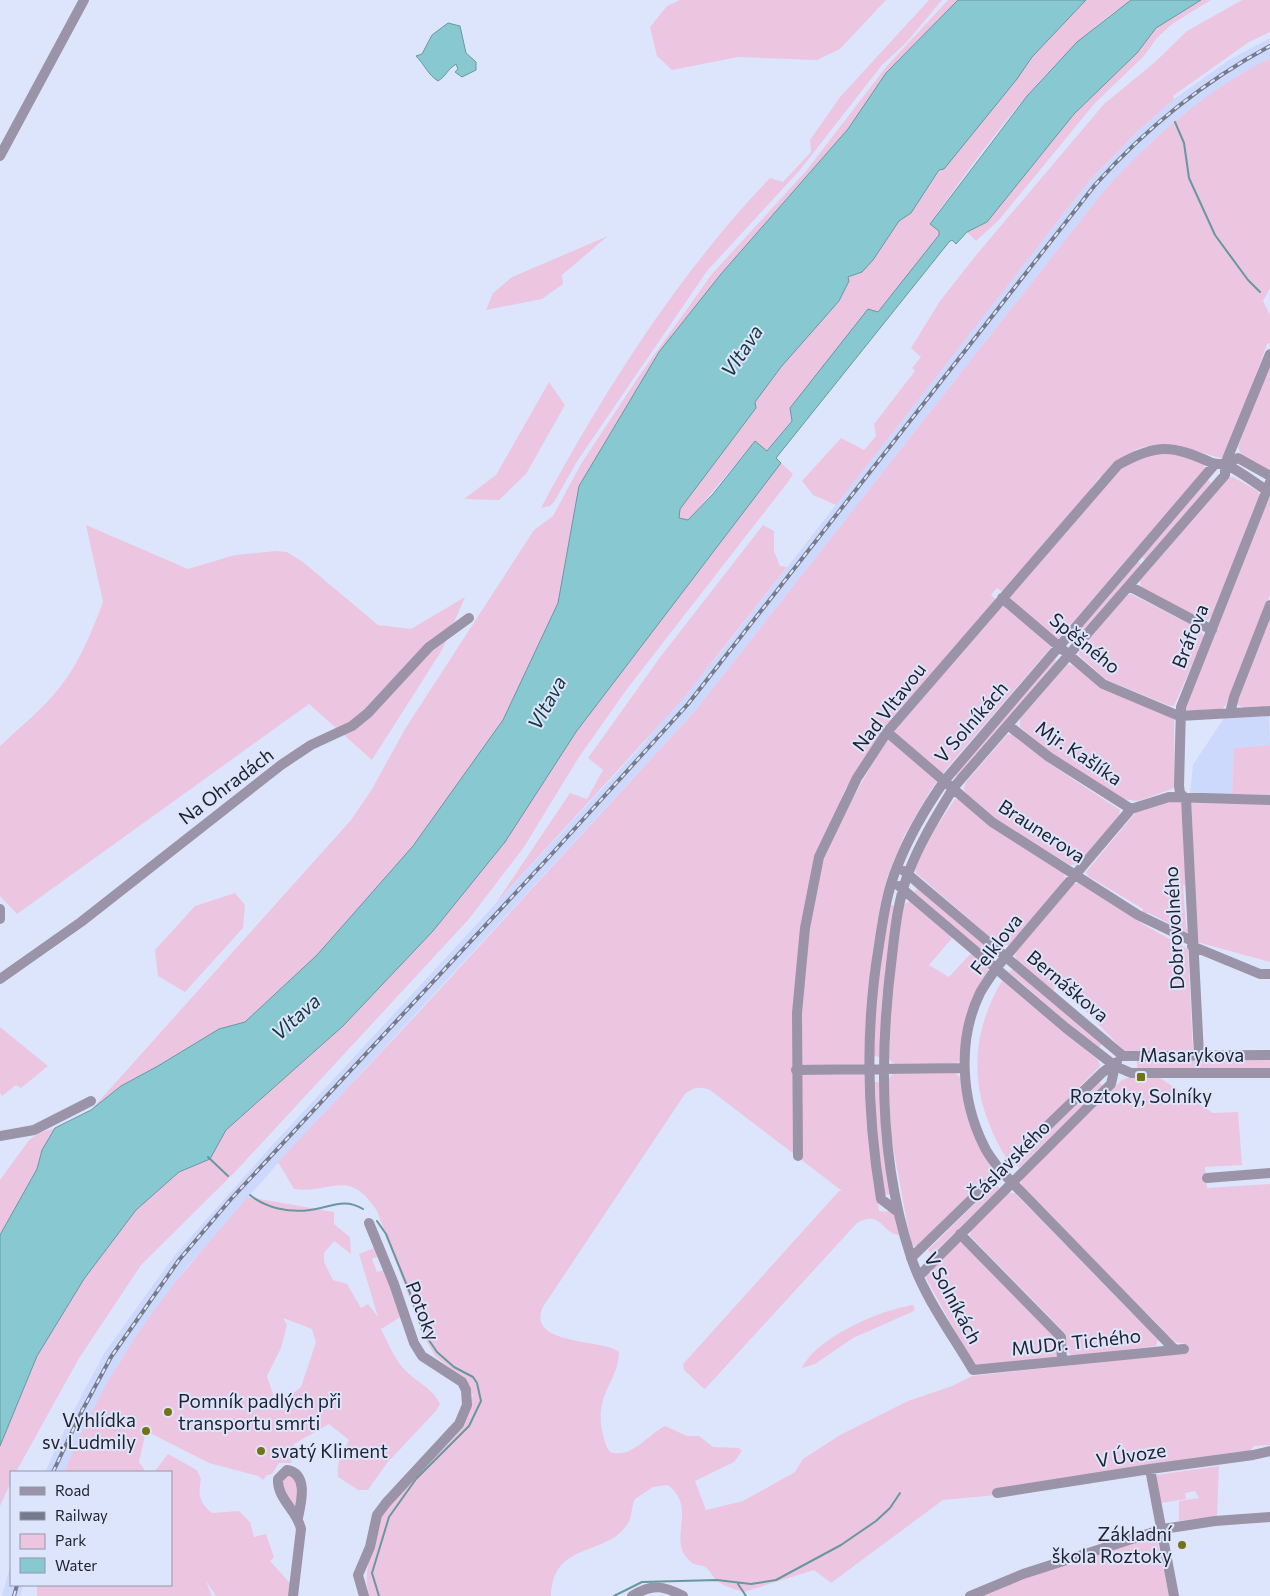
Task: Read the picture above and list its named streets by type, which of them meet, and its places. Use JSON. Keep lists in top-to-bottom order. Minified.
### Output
{"streets":{"street":["Bráfova","Spěšného","Nad Vltavou","V Solníkách","Mjr. Kašlíka","Na Ohradách","Braunerova","Dobrovolného","Felklova","Bernáškova","Masarykova","Čáslavského","Potoky","MUDr. Tichého","V Úvoze"]},"crossings":[["Bráfova","Spěšného"],["Bráfova","Dobrovolného"],["Spěšného","Nad Vltavou"],["Spěšného","V Solníkách"],["Nad Vltavou","V Solníkách"],["Nad Vltavou","Braunerova"],["V Solníkách","Mjr. Kašlíka"],["V Solníkách","Braunerova"],["V Solníkách","Bernáškova"],["V Solníkách","Čáslavského"],["V Solníkách","MUDr. Tichého"],["Mjr. Kašlíka","Felklova"],["Braunerova","Dobrovolného"],["Braunerova","Felklova"],["Dobrovolného","Masarykova"],["Felklova","Bernáškova"],["Felklova","Čáslavského"],["Felklova","MUDr. Tichého"],["Bernáškova","Masarykova"],["Bernáškova","Čáslavského"],["Masarykova","Čáslavského"]],"water":["Vltava"],"places":{"transit":["Roztoky, Solníky"],"other":["Pomník padlých při transportu smrti","Vyhlídka sv. Ludmily","svatý Kliment","Základní škola Roztoky"]},"legend":["Road","Railway","Park","Water"]}
